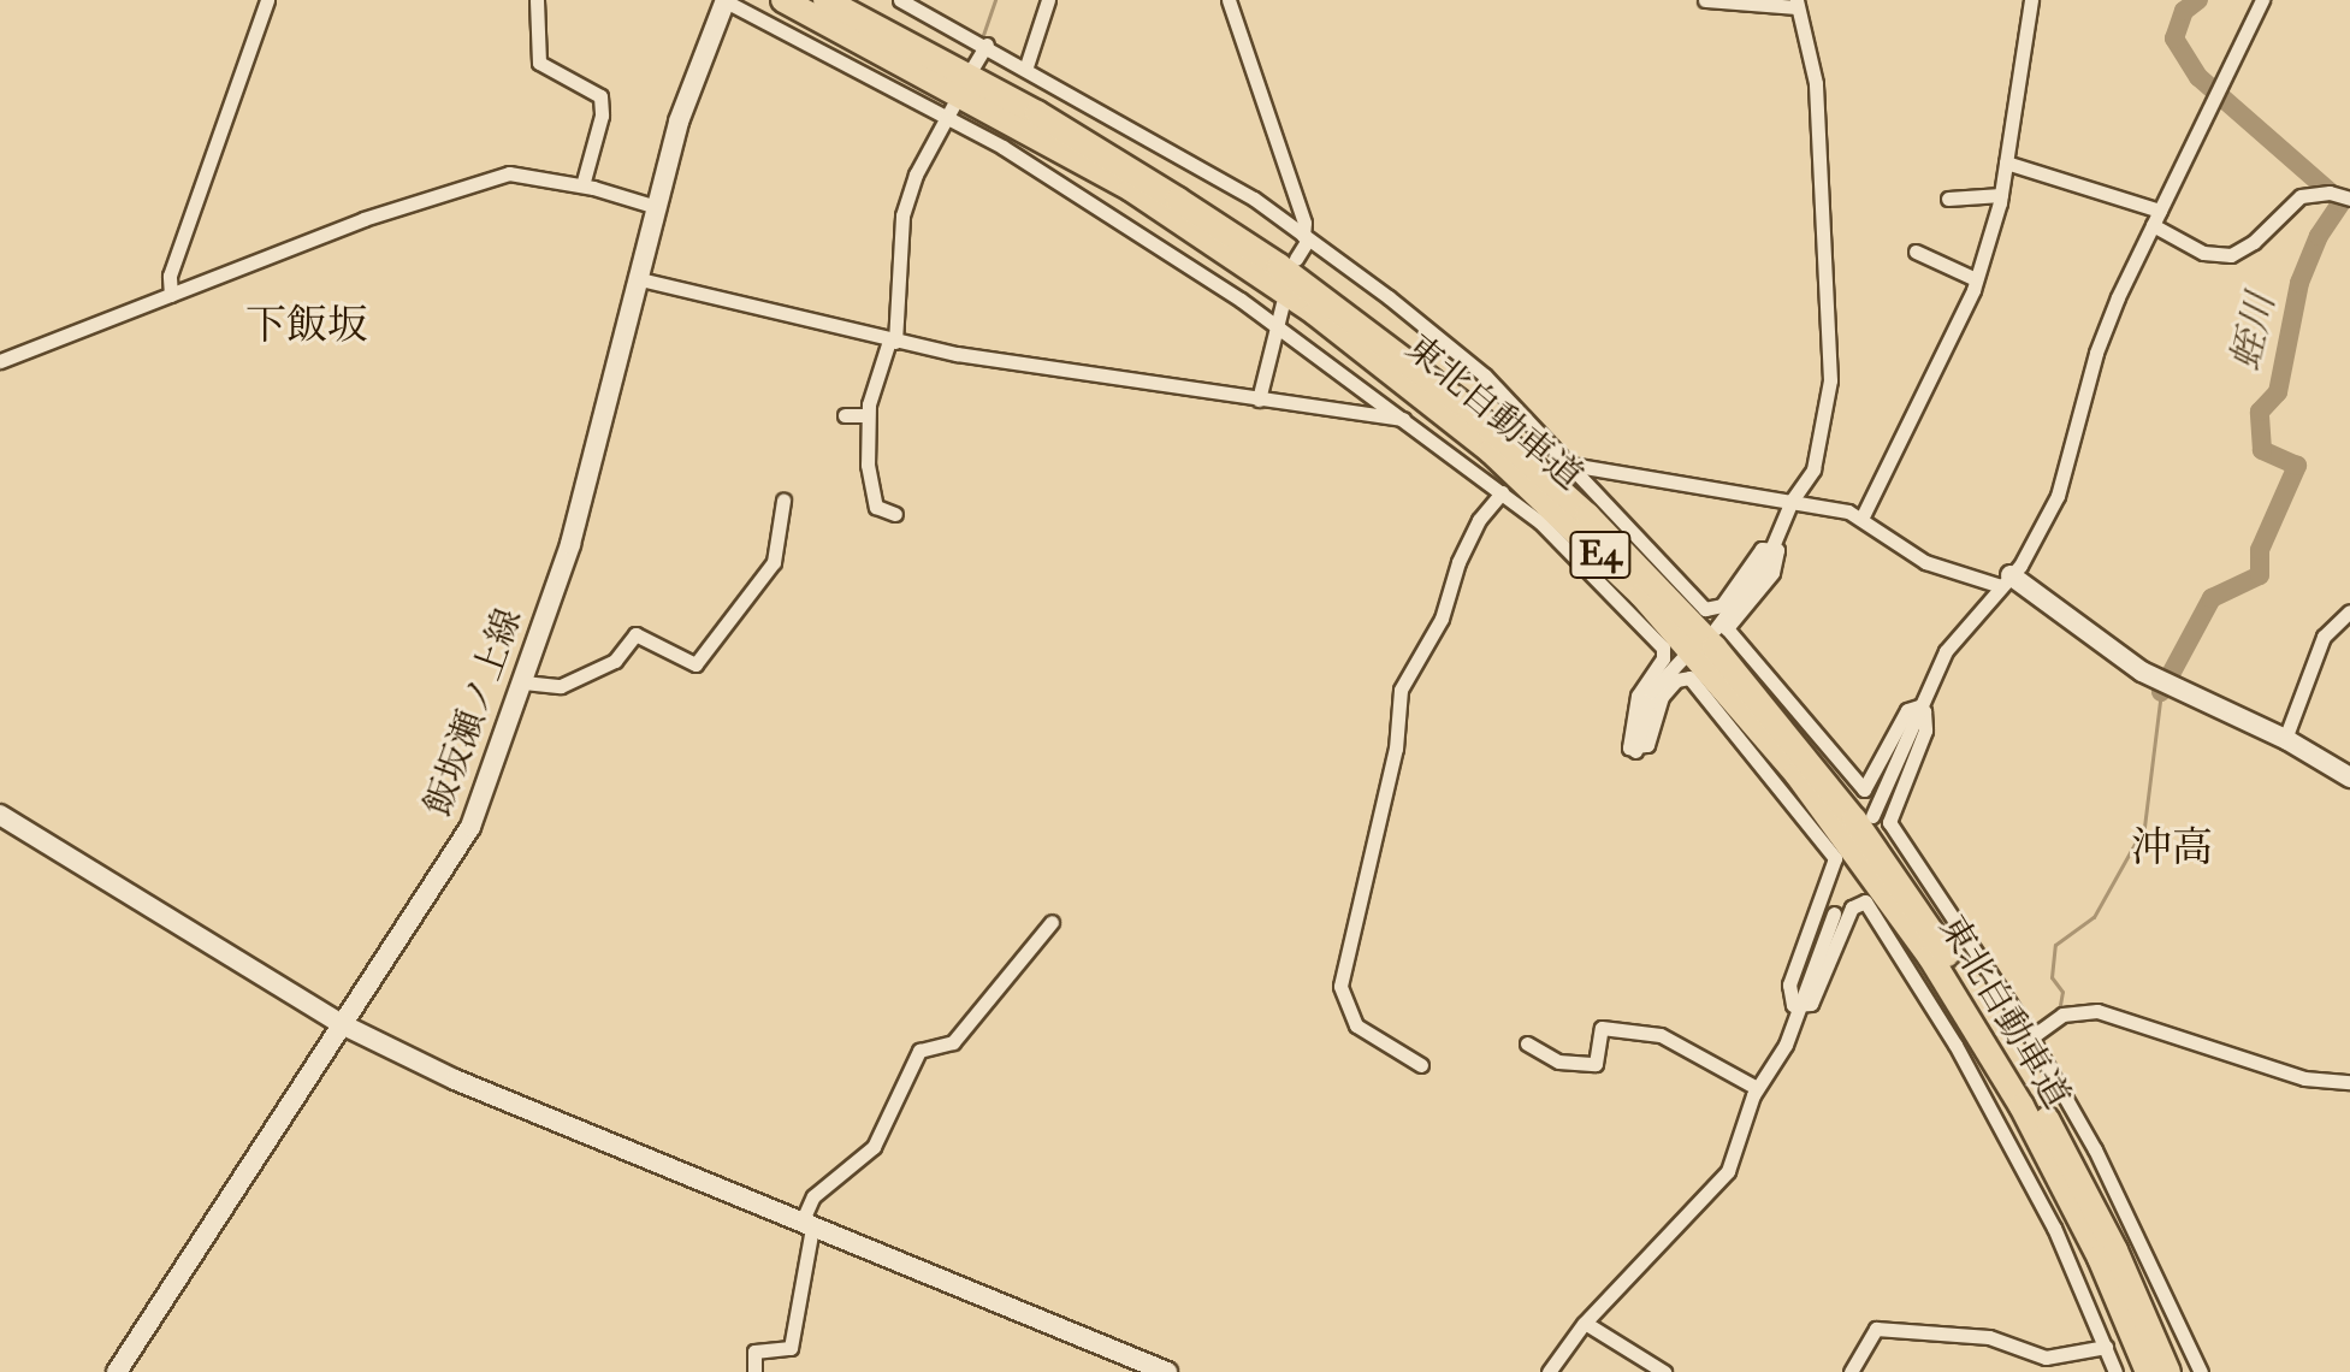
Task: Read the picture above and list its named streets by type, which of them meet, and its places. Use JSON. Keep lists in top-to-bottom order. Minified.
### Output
{"streets":{"highway":["東北自動車道","E4"],"street":["飯坂瀬ノ上線"]},"districts":["下飯坂","沖高"],"water":["蛭川"]}
